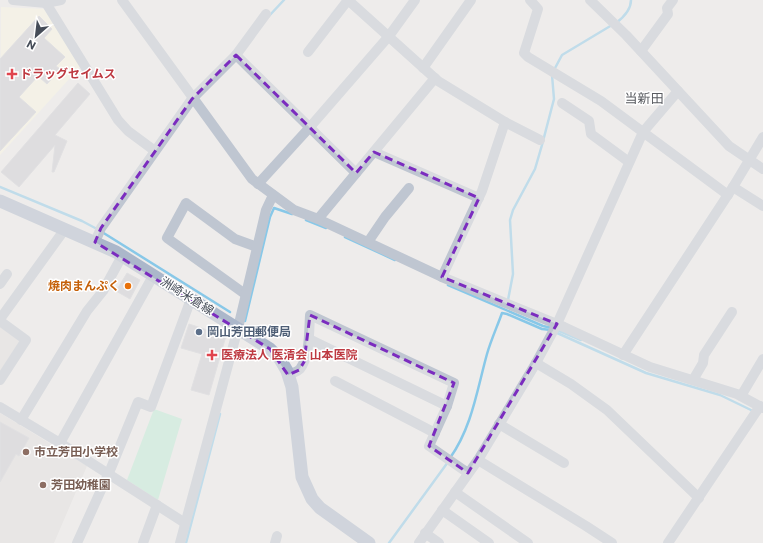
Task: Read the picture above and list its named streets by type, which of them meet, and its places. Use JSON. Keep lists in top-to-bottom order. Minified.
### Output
{"streets":{"main road":["洲崎米倉線"]},"districts":["当新田"],"places":{"health":["ドラッグセイムス","医療法人 医清会 山本医院"],"other":["焼肉まんぷく","岡山芳田郵便局","市立芳田小学校","芳田幼稚園"]},"north":"bottom left"}
